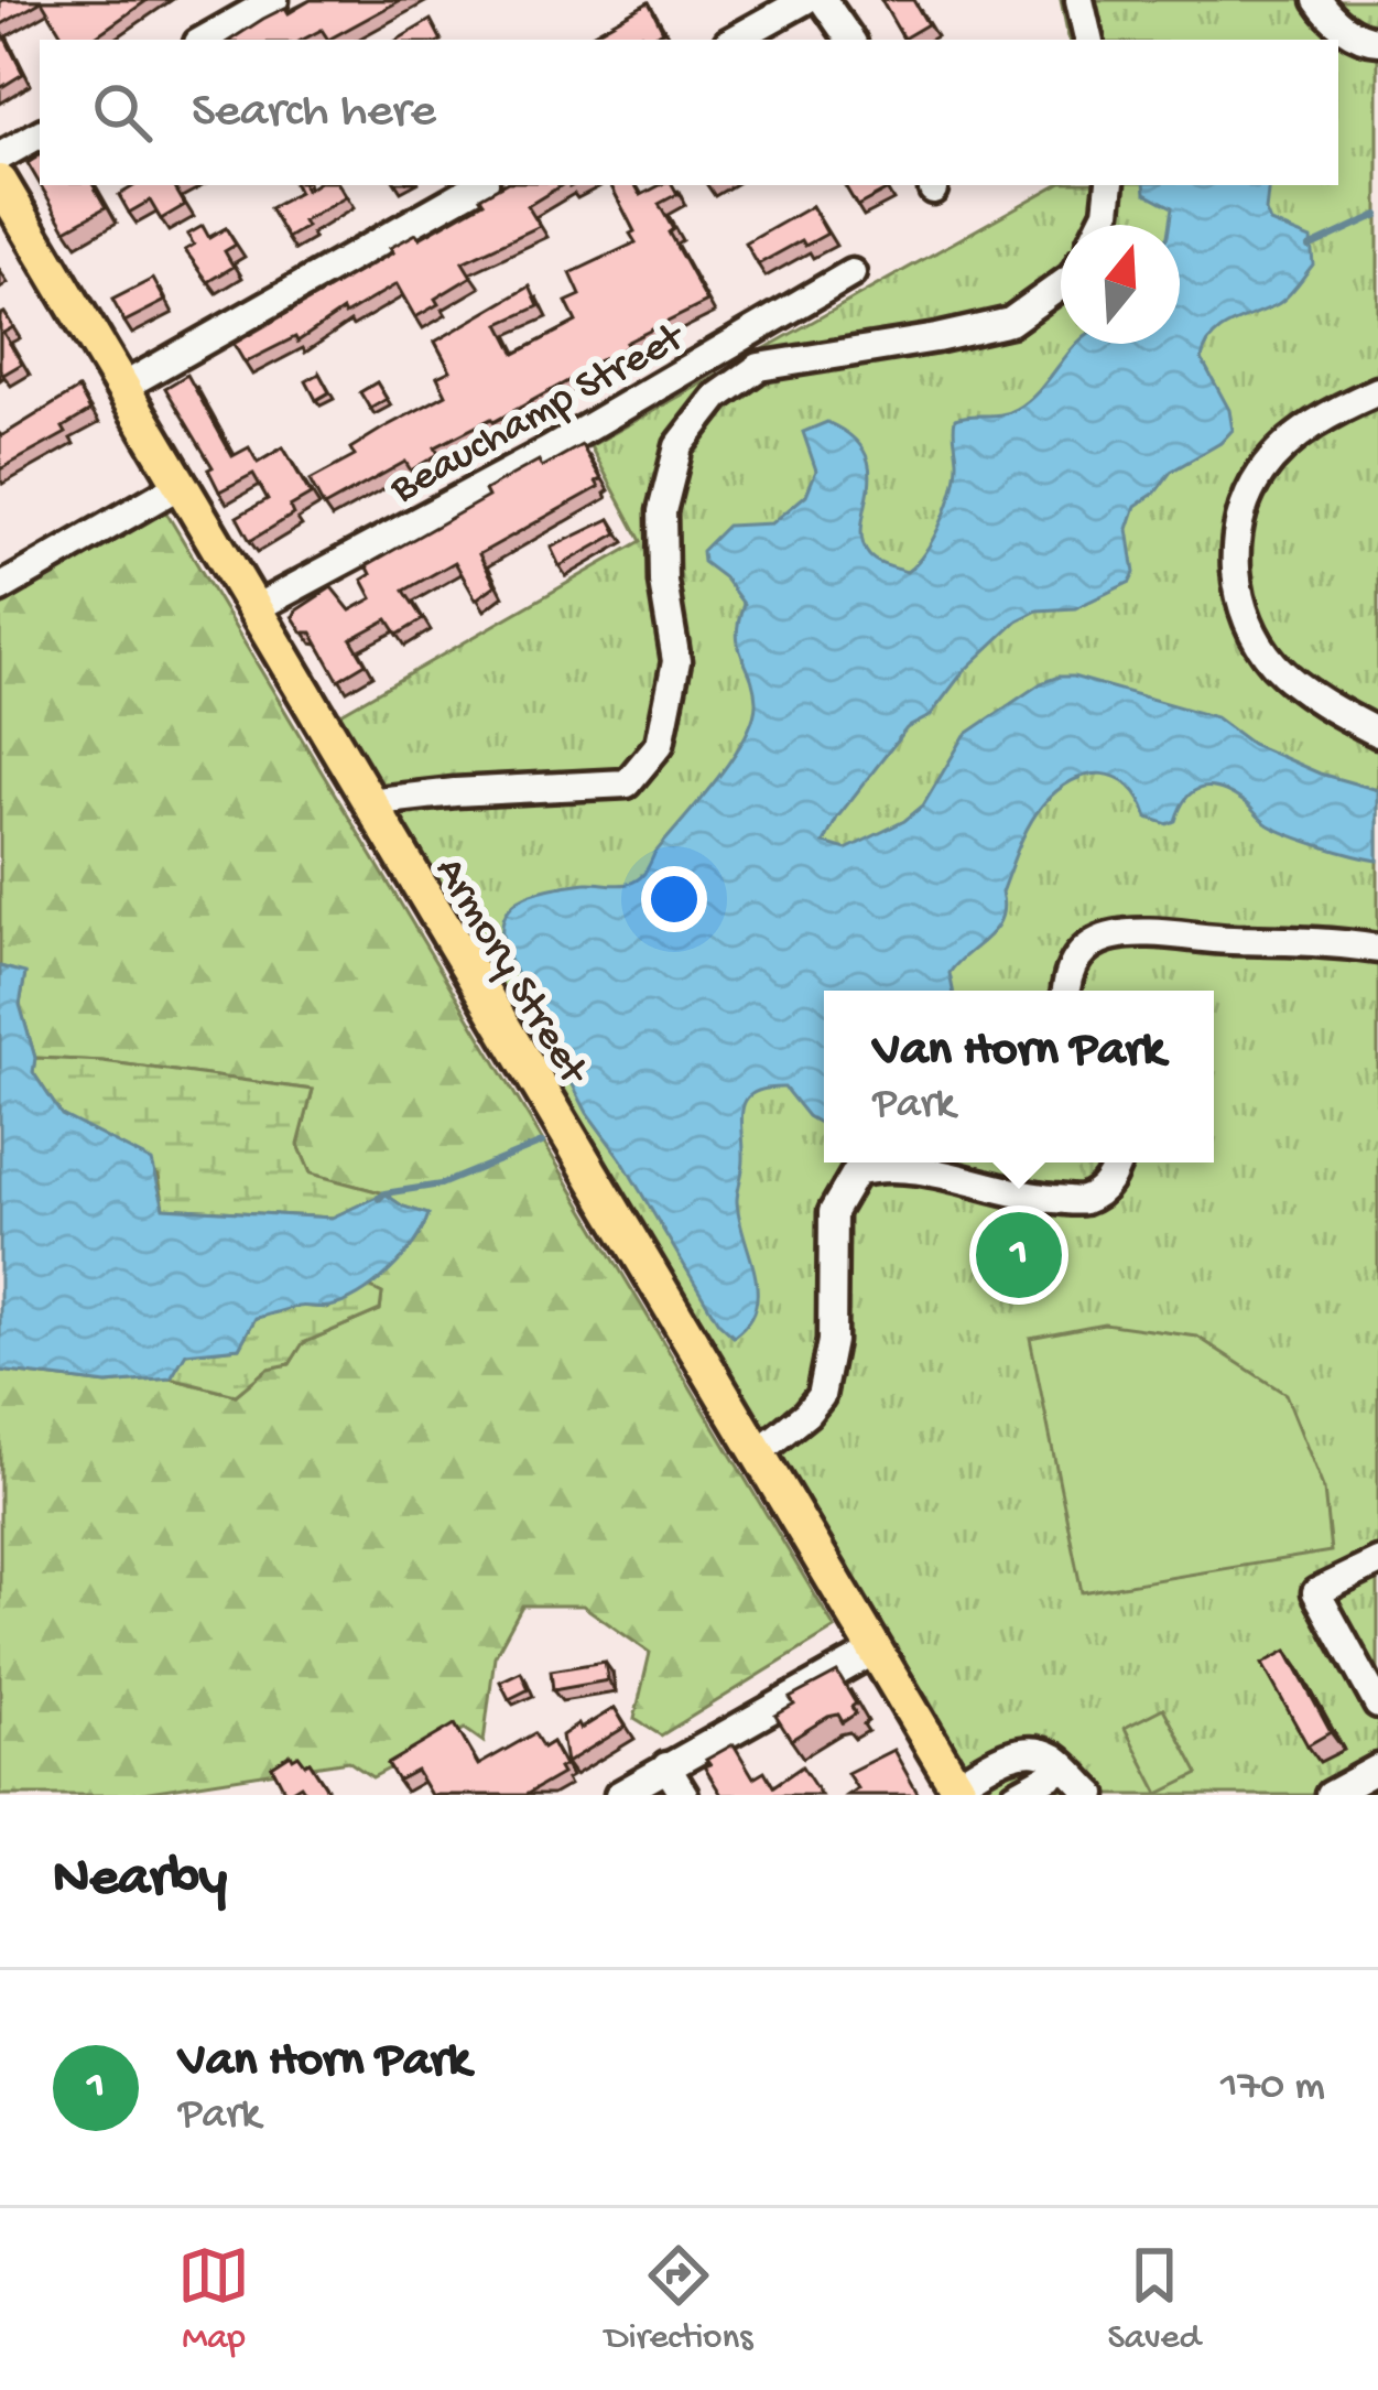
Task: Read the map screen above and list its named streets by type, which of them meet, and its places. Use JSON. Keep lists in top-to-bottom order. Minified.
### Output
{"streets":{"main road":["Armory Street"],"street":["Beauchamp Street"]},"crossings":[["Beauchamp Street","Armory Street"]],"north":"top","page":{"search":"Search here","popup":["Van Horn Park","Park"],"pins":"1","heading":"Nearby","list":[{"mark":"1","name":"Van Horn Park","note":"Park","value":"170 m"}],"nav":["Map","Directions","Saved"]}}
